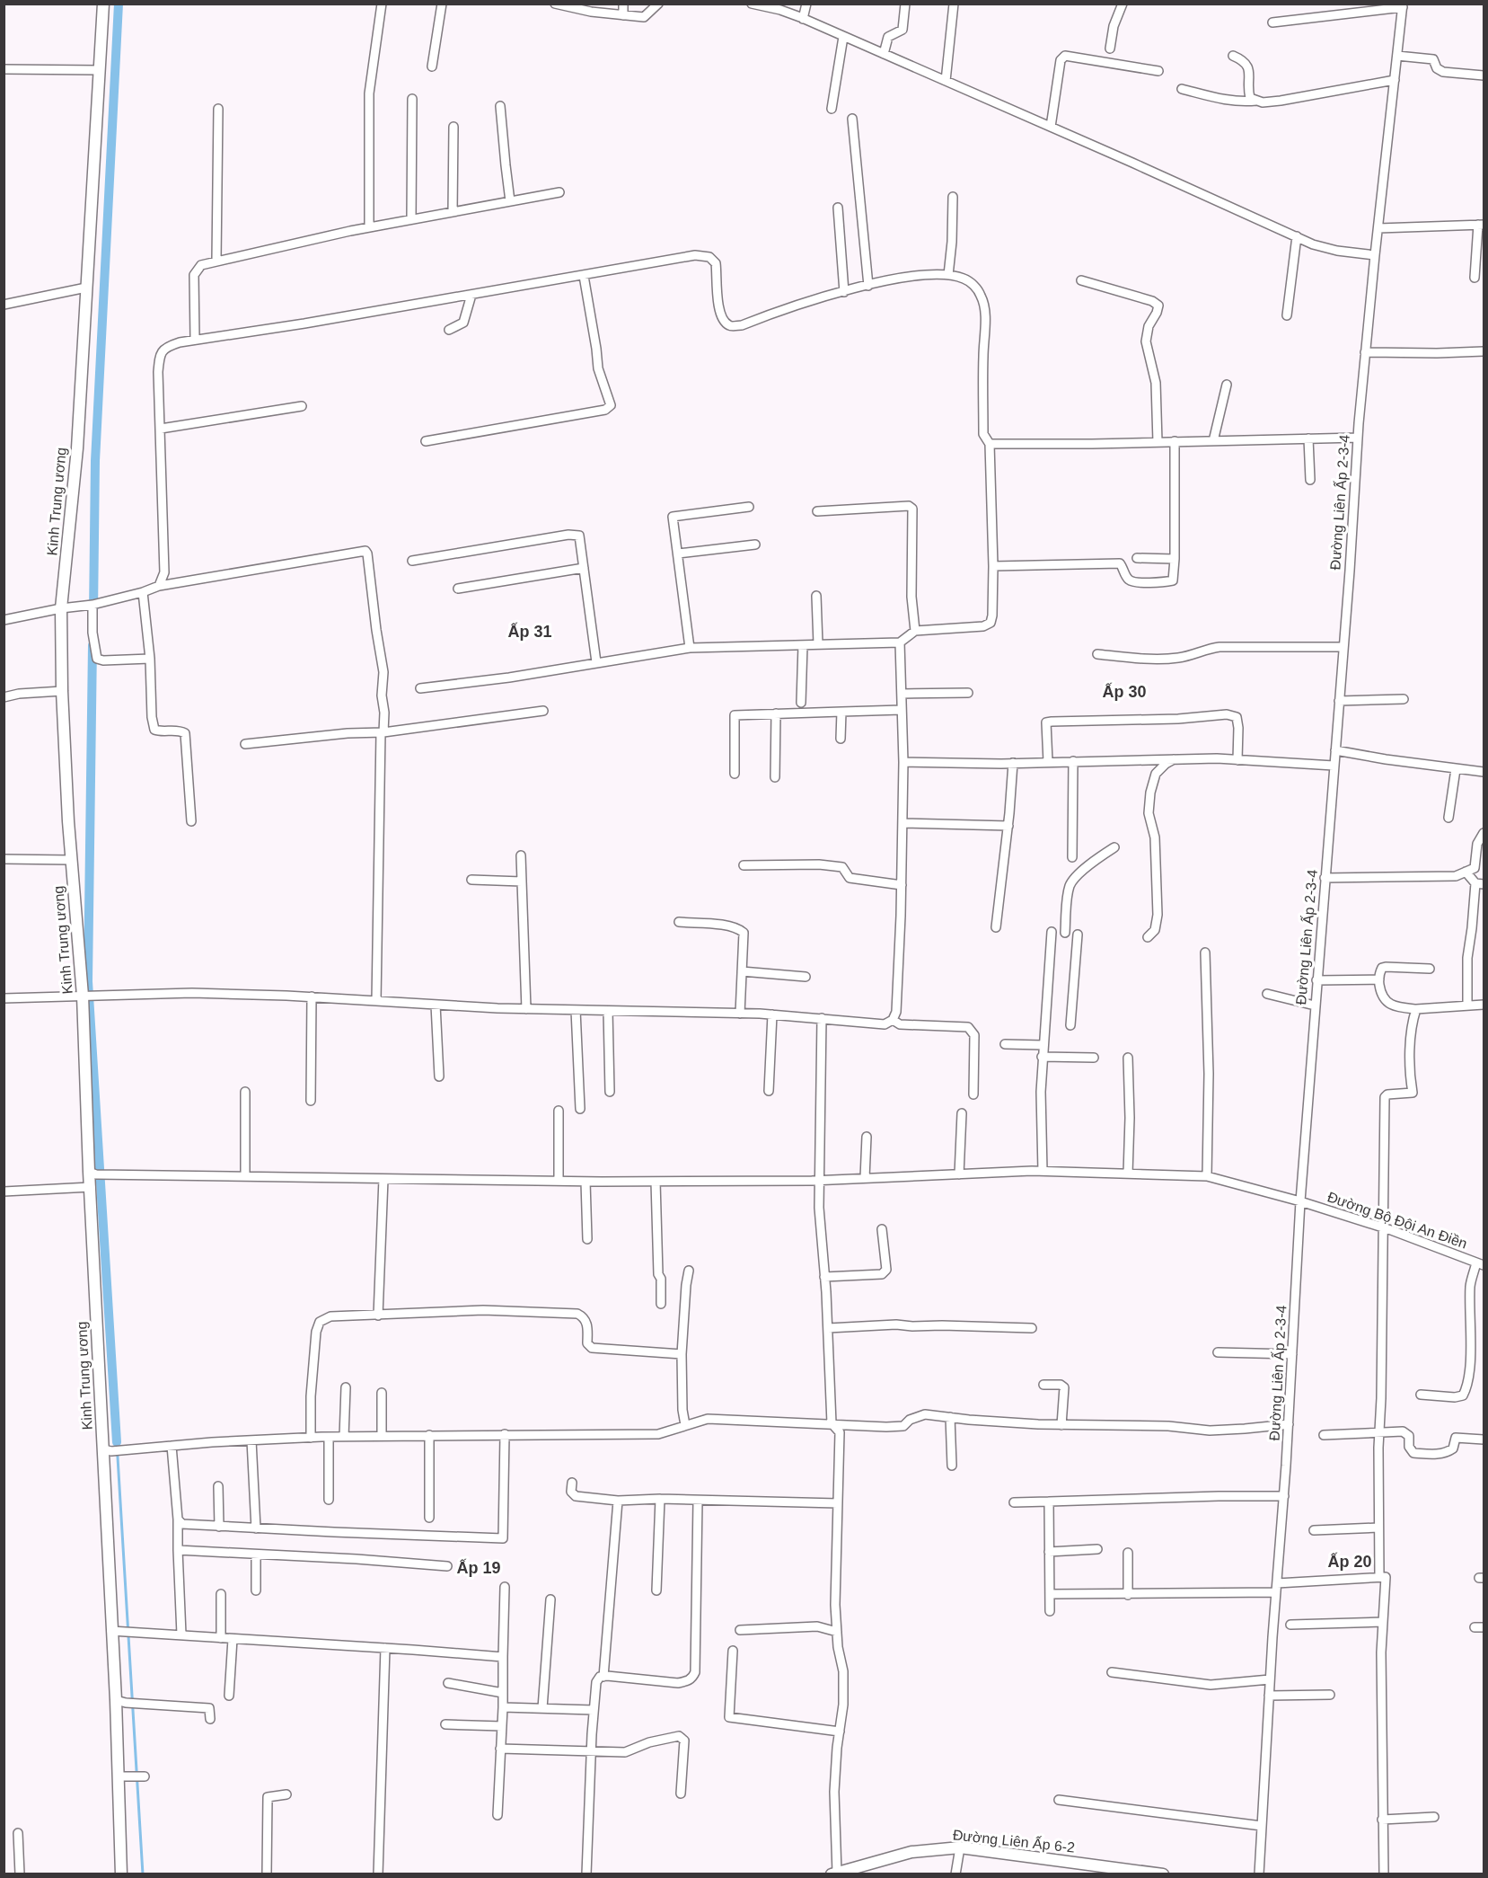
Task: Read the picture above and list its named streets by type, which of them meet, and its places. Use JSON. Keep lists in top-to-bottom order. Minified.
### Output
{"streets":{"street":["Kinh Trung ương","Đường Liên Ấp 2-3-4","Đường Bộ Đội An Điền","Đường Liên Ấp 6-2"]},"crossings":[["Kinh Trung ương","Đường Bộ Đội An Điền"],["Đường Liên Ấp 2-3-4","Đường Bộ Đội An Điền"]],"districts":["Ấp 31","Ấp 30","Ấp 20","Ấp 19"]}
